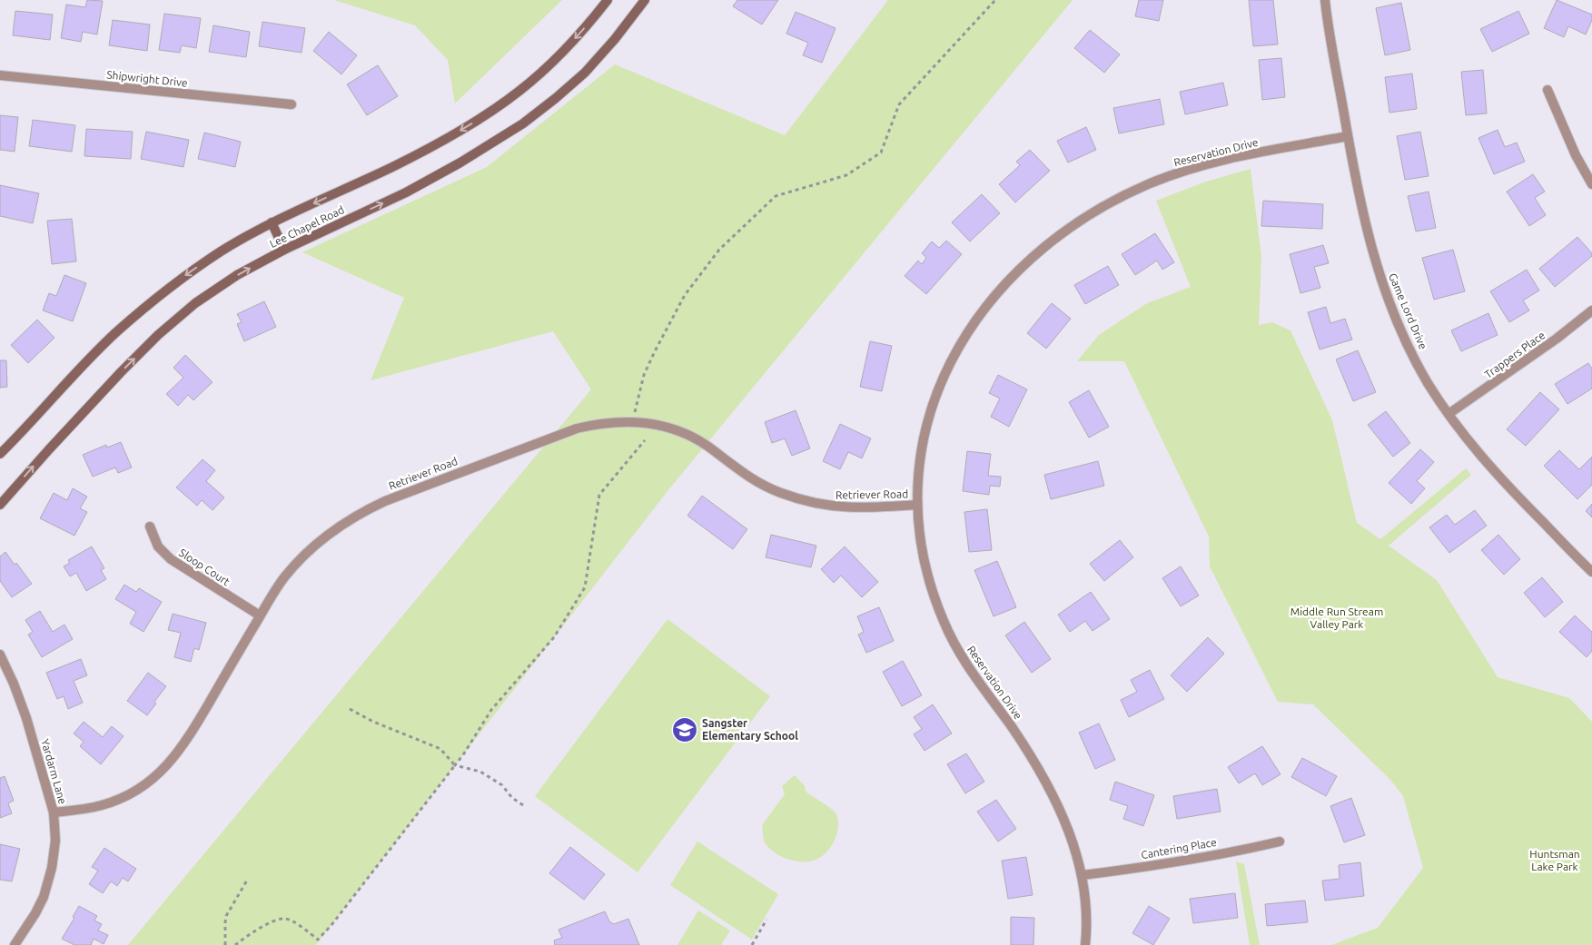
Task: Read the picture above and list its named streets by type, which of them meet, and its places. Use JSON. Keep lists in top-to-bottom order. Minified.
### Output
{"streets":{"main road":["Lee Chapel Road"],"street":["Shipwright Drive","Reservation Drive","Game Lord Drive","Trappers Place","Retriever Road","Sloop Court","Yardarm Lane","Cantering Place"]},"crossings":[["Reservation Drive","Game Lord Drive"],["Reservation Drive","Retriever Road"],["Reservation Drive","Cantering Place"],["Game Lord Drive","Trappers Place"],["Retriever Road","Sloop Court"],["Retriever Road","Yardarm Lane"]],"parks":["Middle Run Stream Valley Park","Huntsman Lake Park"],"places":{"school or university":["Sangster Elementary School"]}}
